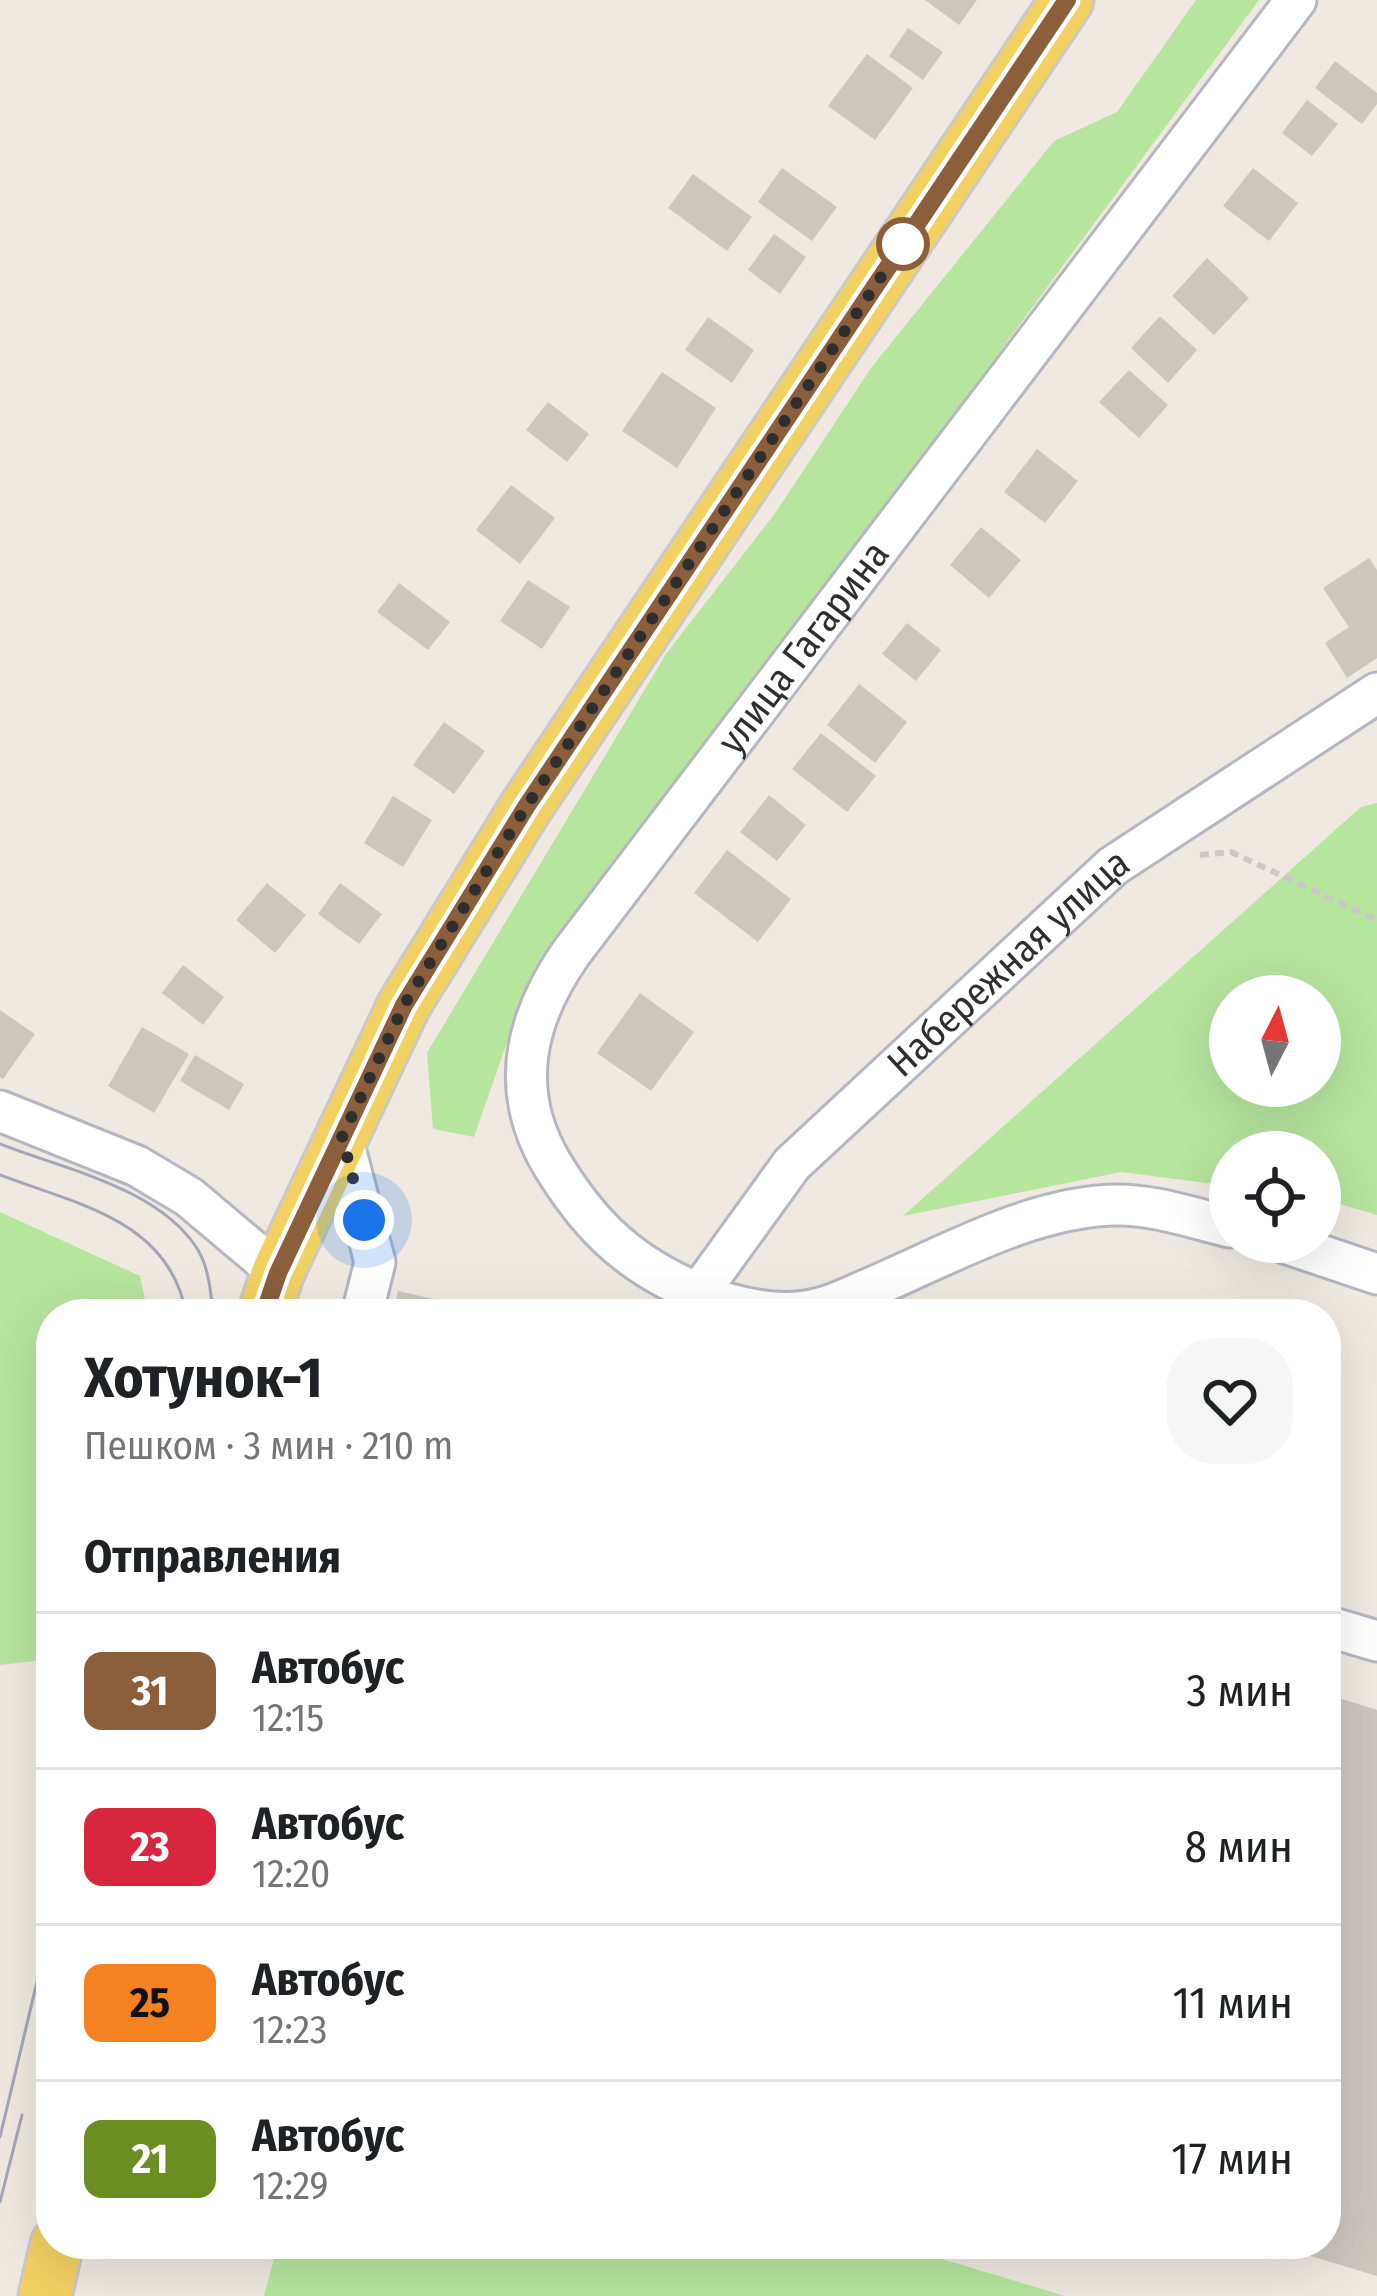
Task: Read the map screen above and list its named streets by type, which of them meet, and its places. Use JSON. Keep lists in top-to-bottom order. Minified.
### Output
{"streets":{"street":["улица Гагарина","Набережная улица"]},"crossings":[["улица Гагарина","Набережная улица"]],"lines":["bus line 31"],"north":"top","page":{"heading":[["Хотунок-1","Пешком · 3 мин · 210 m"],"Отправления"],"list":[{"mark":"31","name":"Автобус","note":"12:15","value":"3 мин"},{"mark":"23","name":"Автобус","note":"12:20","value":"8 мин"},{"mark":"25","name":"Автобус","note":"12:23","value":"11 мин"},{"mark":"21","name":"Автобус","note":"12:29","value":"17 мин"}]}}
